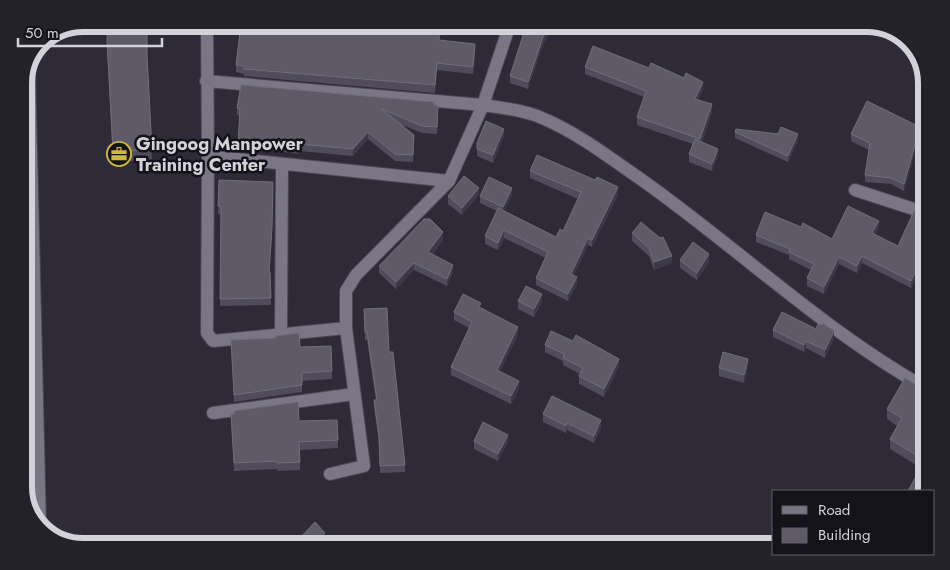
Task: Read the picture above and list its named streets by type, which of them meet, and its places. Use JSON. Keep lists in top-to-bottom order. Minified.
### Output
{"places":{"office":["Gingoog Manpower Training Center"]},"legend":["Road","Building"],"scale_bar":"50 m"}
